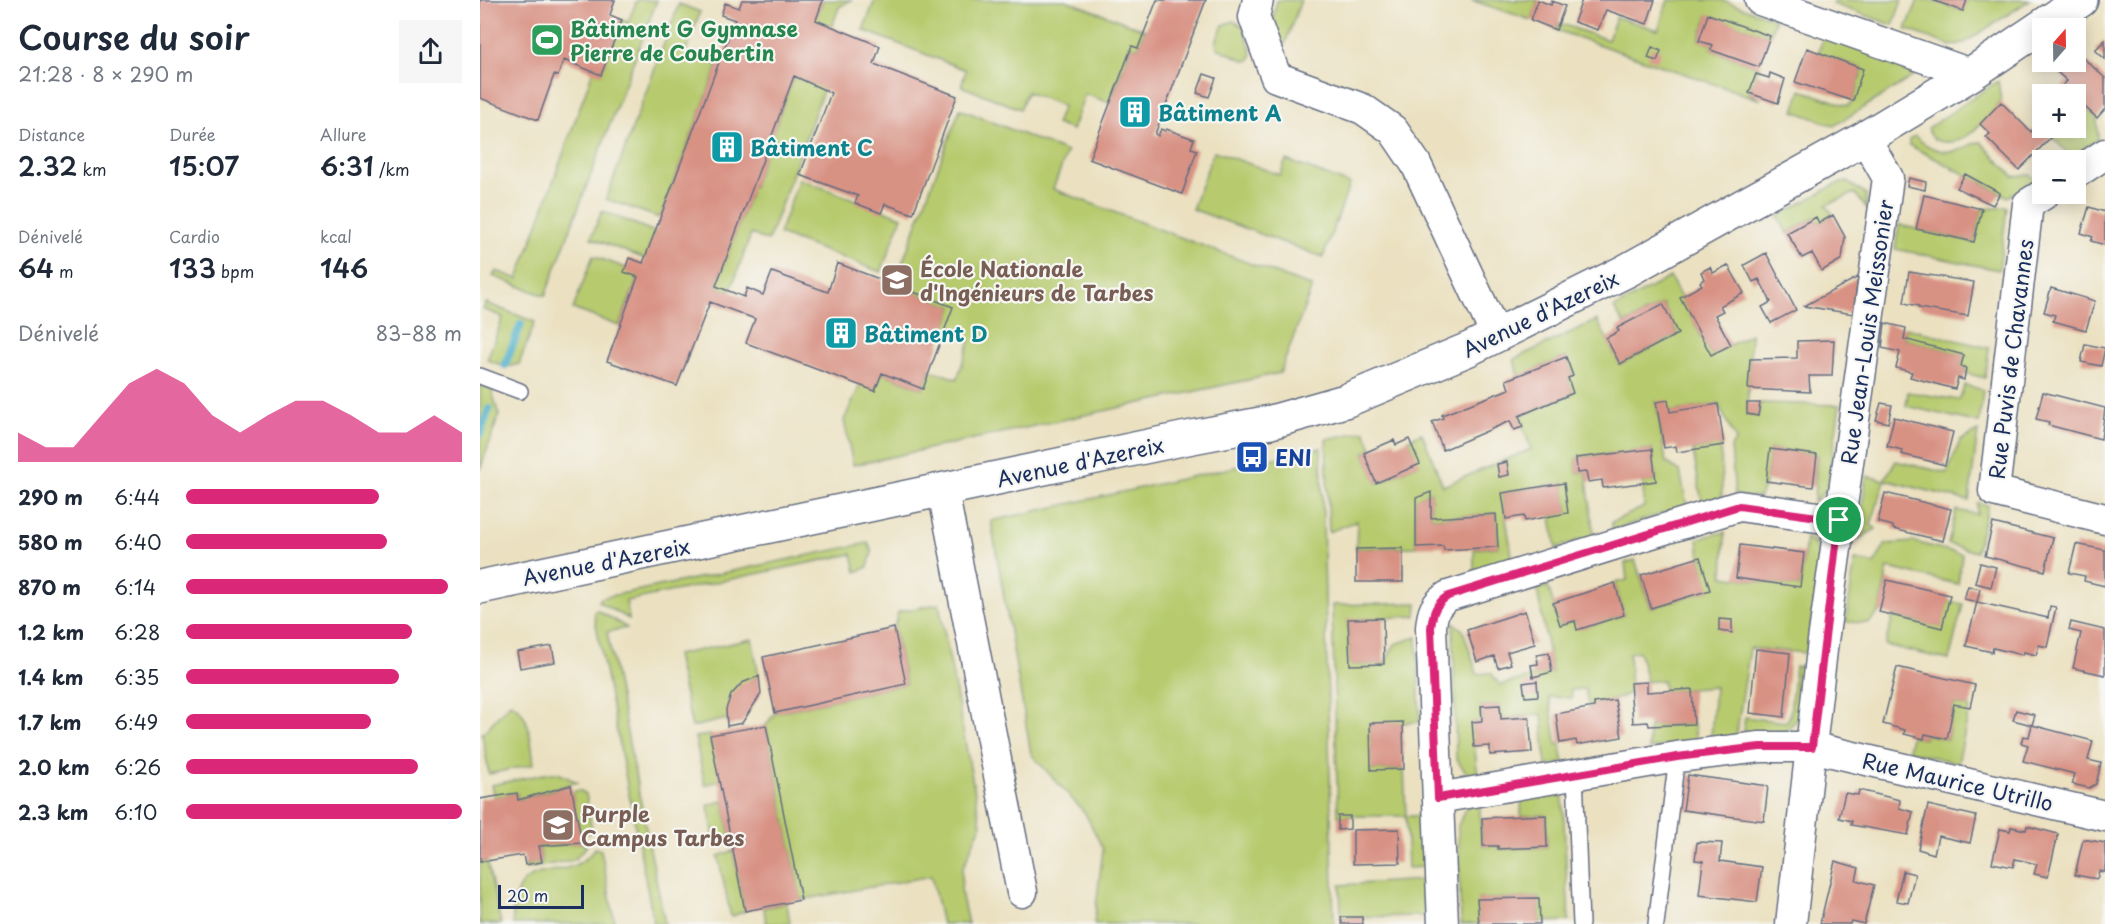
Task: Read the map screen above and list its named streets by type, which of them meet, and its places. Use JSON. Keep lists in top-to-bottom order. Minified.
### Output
{"streets":{"main road":["Avenue d'Azereix"],"street":["Rue Jean-Louis Meissonier","Rue Puvis de Chavannes","Rue Maurice Utrillo"]},"crossings":[["Avenue d'Azereix","Rue Jean-Louis Meissonier"],["Rue Jean-Louis Meissonier","Rue Maurice Utrillo"]],"places":{"sports":["Bâtiment G Gymnase Pierre de Coubertin"],"building":["Bâtiment A","Bâtiment C","Bâtiment D"],"school or university":["École Nationale d'Ingénieurs de Tarbes","Purple Campus Tarbes"],"bus stop":["ENI"]},"scale_bar":"20 m","north":"top","page":{"heading":["Course du soir","21:28 · 8 × 290 m"],"map_buttons":["+","−"],"stats":[["Distance","2.32 km"],["Durée","15:07"],["Allure","6:31 /km"],["Dénivelé","64 m"],["Cardio","133 bpm"],["kcal","146"]],"chart":["Dénivelé","83–88 m"],"list":[{"name":"290 m","note":"6:44"},{"name":"580 m","note":"6:40"},{"name":"870 m","note":"6:14"},{"name":"1.2 km","note":"6:28"},{"name":"1.4 km","note":"6:35"},{"name":"1.7 km","note":"6:49"},{"name":"2.0 km","note":"6:26"},{"name":"2.3 km","note":"6:10"}],"scale":"20 m"}}
